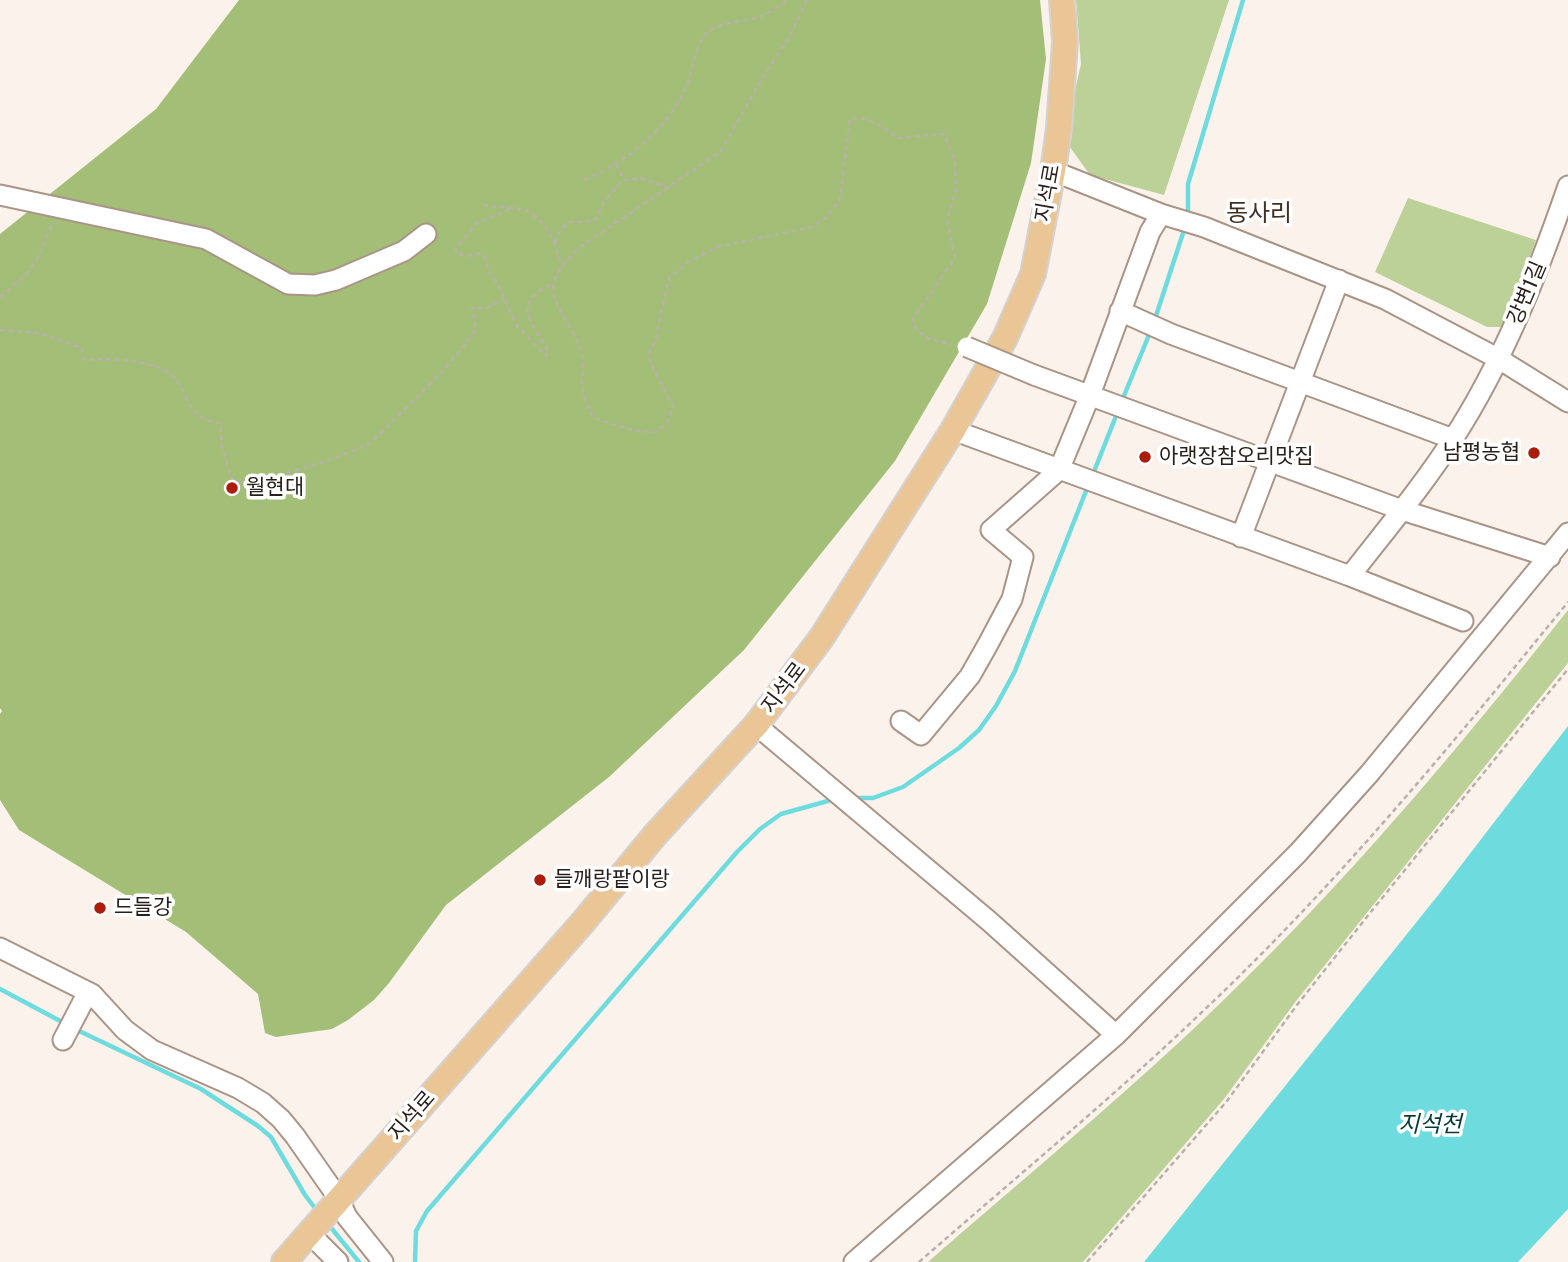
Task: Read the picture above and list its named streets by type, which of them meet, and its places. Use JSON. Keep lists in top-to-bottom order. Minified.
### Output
{"streets":{"main road":["지석로"],"street":["강변1길"]},"districts":["동사리"],"water":["지석천"],"places":["남평농협","아랫장참오리맛집","월현대","들깨랑팥이랑","드들강"]}
